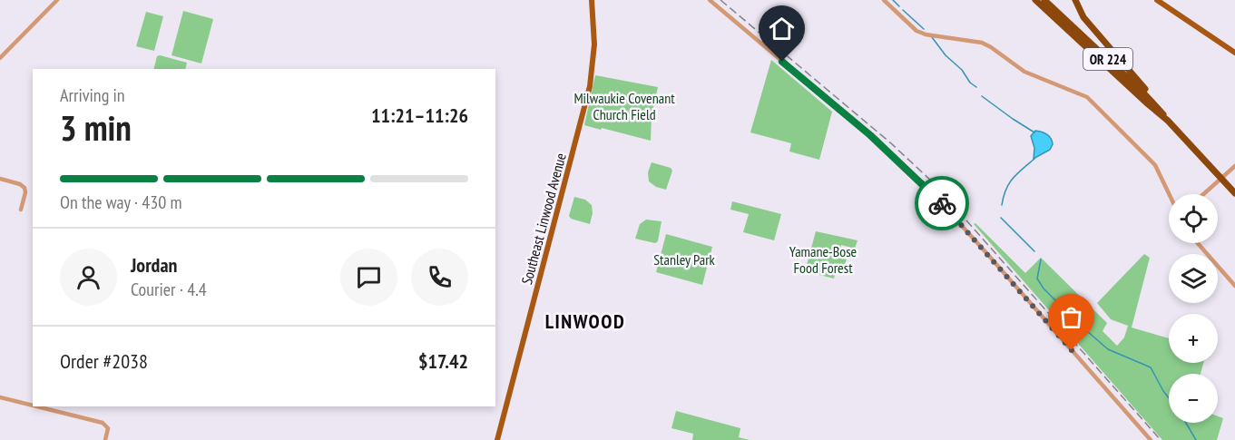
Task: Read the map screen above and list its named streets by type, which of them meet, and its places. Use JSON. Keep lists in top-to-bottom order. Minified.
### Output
{"streets":{"highway":["OR 224"],"main road":["Southeast Linwood Avenue"]},"districts":["LINWOOD"],"parks":["Milwaukie Covenant Church Field","Yamane-Bose Food Forest","Stanley Park"],"page":{"heading":["3 min","Arriving in","11:21–11:26"],"panel":["Jordan","Courier · 4.4","Order #2038","$17.42"],"bar":"On the way · 430 m","map_buttons":["+","−"]}}
